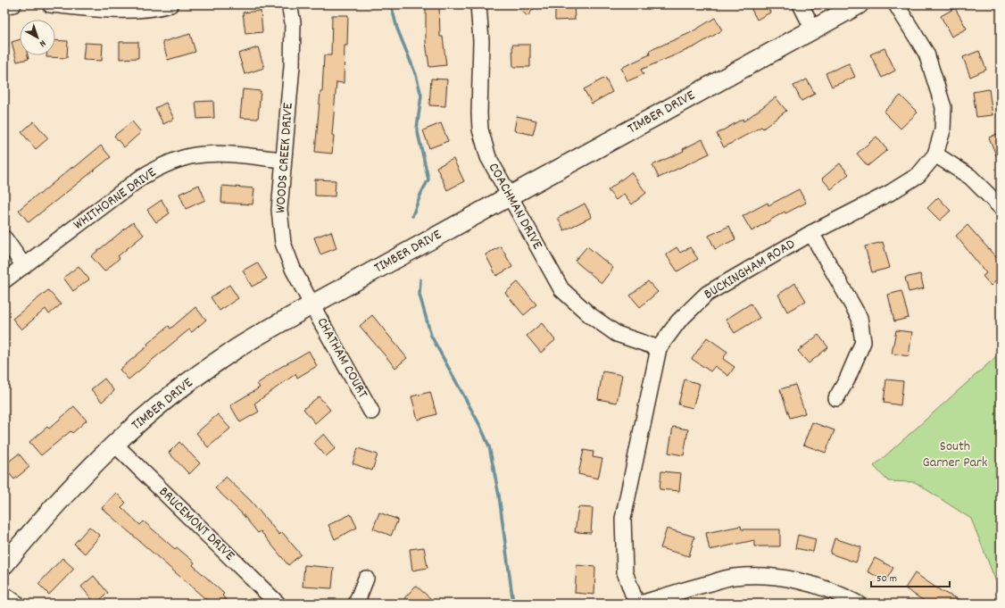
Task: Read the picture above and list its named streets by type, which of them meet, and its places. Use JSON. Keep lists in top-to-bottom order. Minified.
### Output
{"streets":{"main road":["TIMBER DRIVE"],"street":["WOODS CREEK DRIVE","WHITHORNE DRIVE","COACHMAN DRIVE","BUCKINGHAM ROAD","CHATHAM COURT","BRUCEMONT DRIVE"]},"crossings":[["TIMBER DRIVE","WOODS CREEK DRIVE"],["TIMBER DRIVE","COACHMAN DRIVE"],["TIMBER DRIVE","CHATHAM COURT"],["TIMBER DRIVE","BRUCEMONT DRIVE"],["WOODS CREEK DRIVE","WHITHORNE DRIVE"],["WOODS CREEK DRIVE","CHATHAM COURT"],["COACHMAN DRIVE","BUCKINGHAM ROAD"]],"parks":["South Garner Park"],"scale_bar":"50 m","north":"bottom right"}
